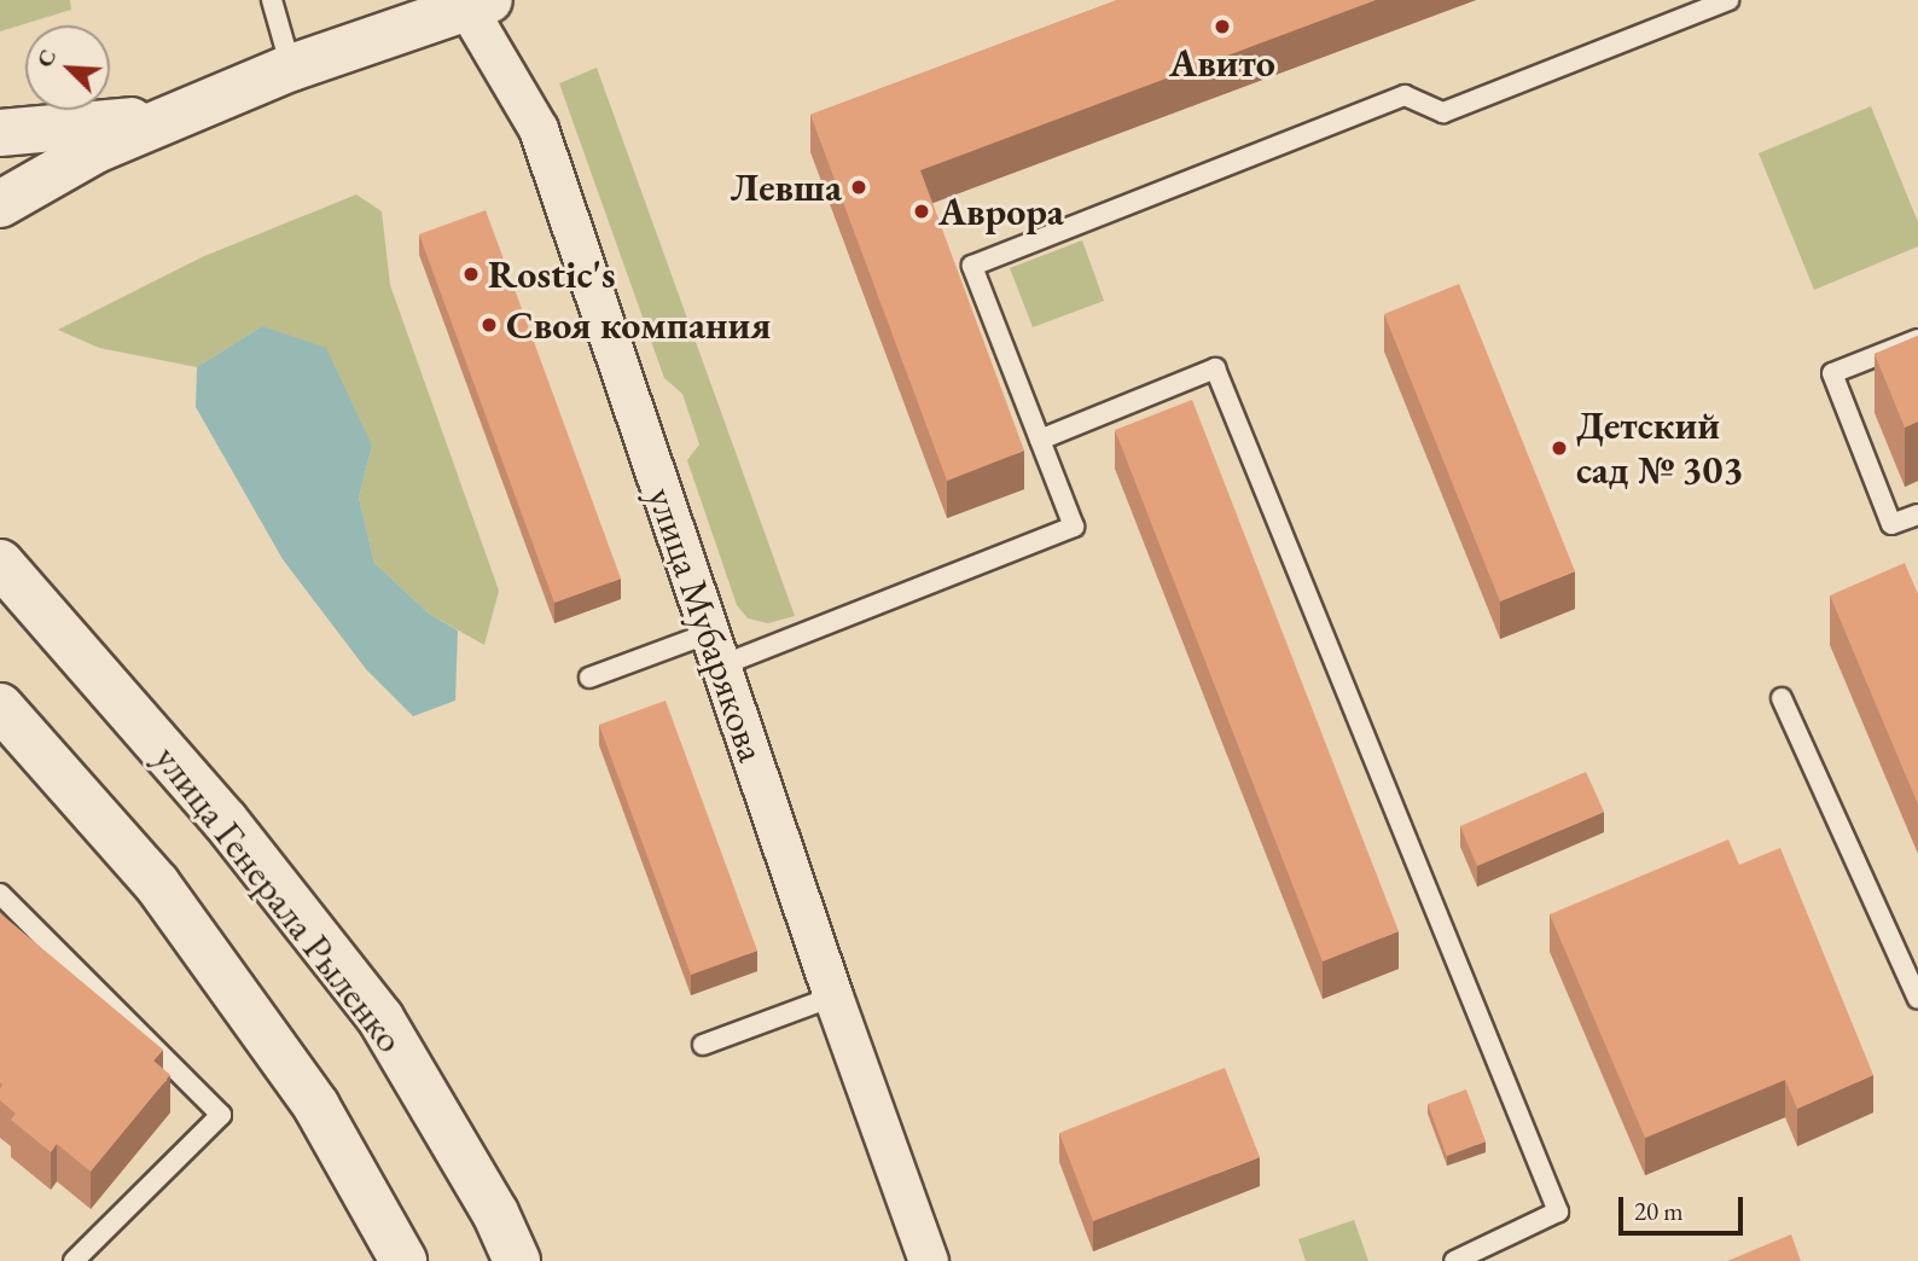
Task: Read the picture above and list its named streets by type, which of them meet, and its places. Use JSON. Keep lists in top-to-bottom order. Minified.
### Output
{"streets":{"main road":["улица Генерала Рыленко"],"street":["улица Мубарякова"]},"places":["Авито","Левша","Аврора","Rostic's","Своя компания","Детский сад № 303"],"scale_bar":"20 m","north":"top left"}
